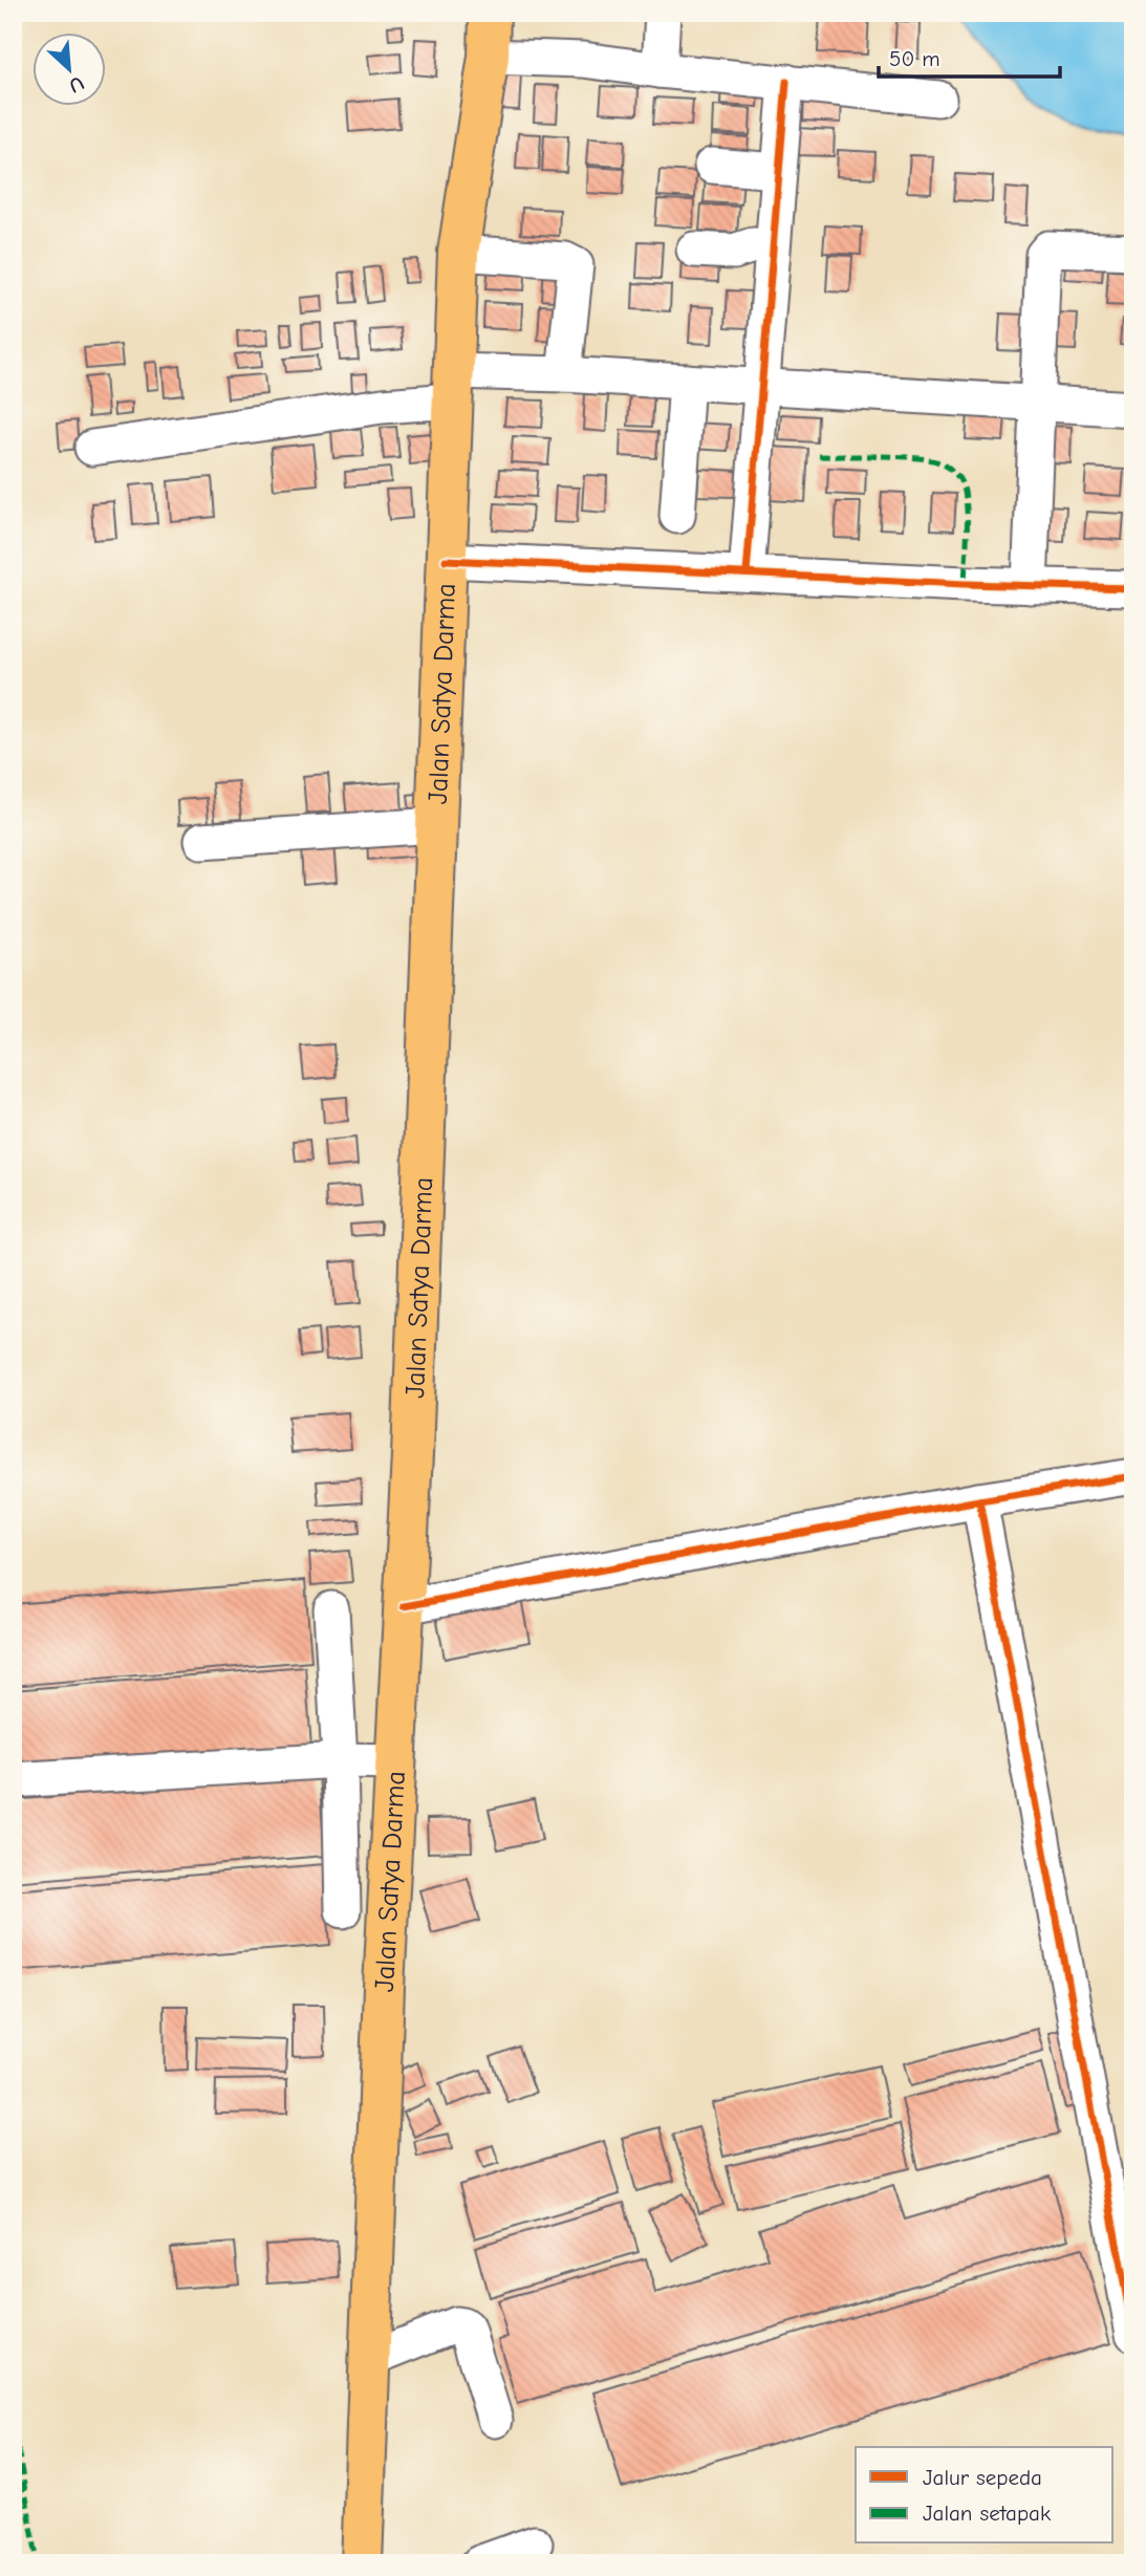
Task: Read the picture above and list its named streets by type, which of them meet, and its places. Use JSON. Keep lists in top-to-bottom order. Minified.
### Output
{"streets":{"main road":["Jalan Satya Darma"]},"legend":["Jalur sepeda","Jalan setapak"],"scale_bar":"50 m","north":"bottom right"}
